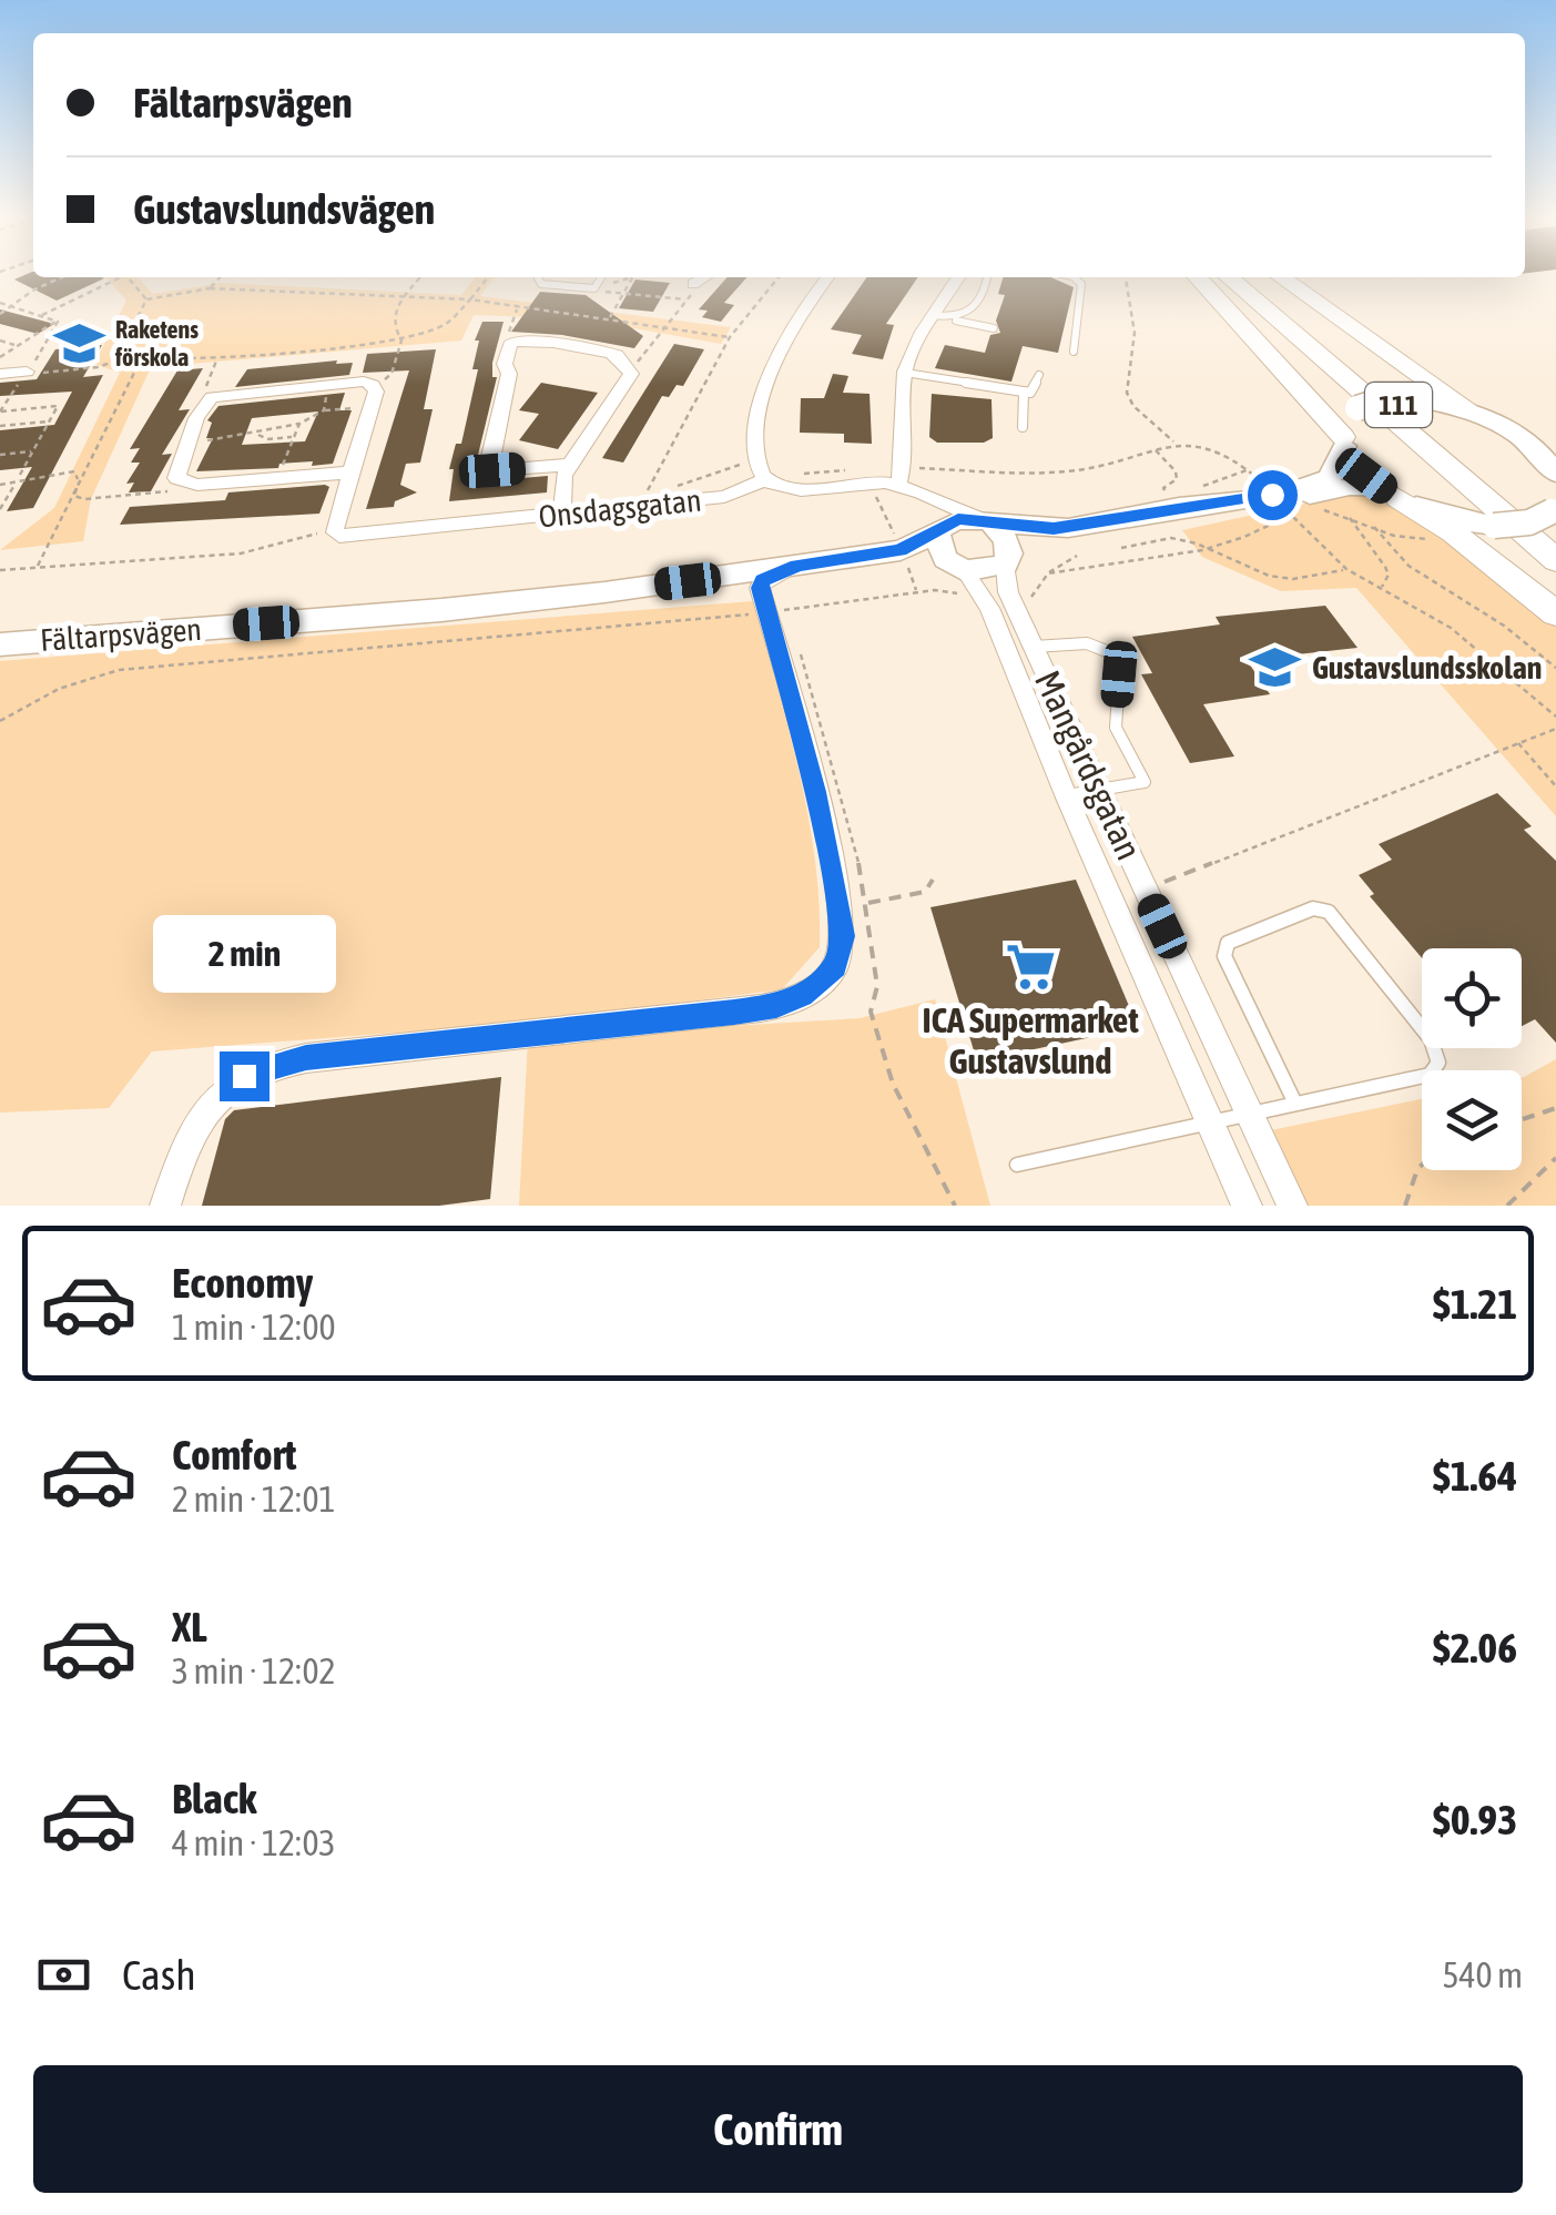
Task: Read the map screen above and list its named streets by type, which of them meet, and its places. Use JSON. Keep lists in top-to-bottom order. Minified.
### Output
{"streets":{"main road":["111","Fältarpsvägen"],"street":["Onsdagsgatan","Mangårdsgatan"]},"crossings":[["Fältarpsvägen","Mangårdsgatan"]],"places":{"school or university":["Raketens förskola","Gustavslundsskolan"],"supermarket":["ICA Supermarket Gustavslund"]},"page":{"banner":["Fältarpsvägen","Gustavslundsvägen"],"bubble":"2 min","list":[{"name":"Economy","note":"1 min · 12:00","value":"$1.21"},{"name":"Comfort","note":"2 min · 12:01","value":"$1.64"},{"name":"XL","note":"3 min · 12:02","value":"$2.06"},{"name":"Black","note":"4 min · 12:03","value":"$0.93"}],"pay":["Cash","540 m"],"buttons":"Confirm"}}
